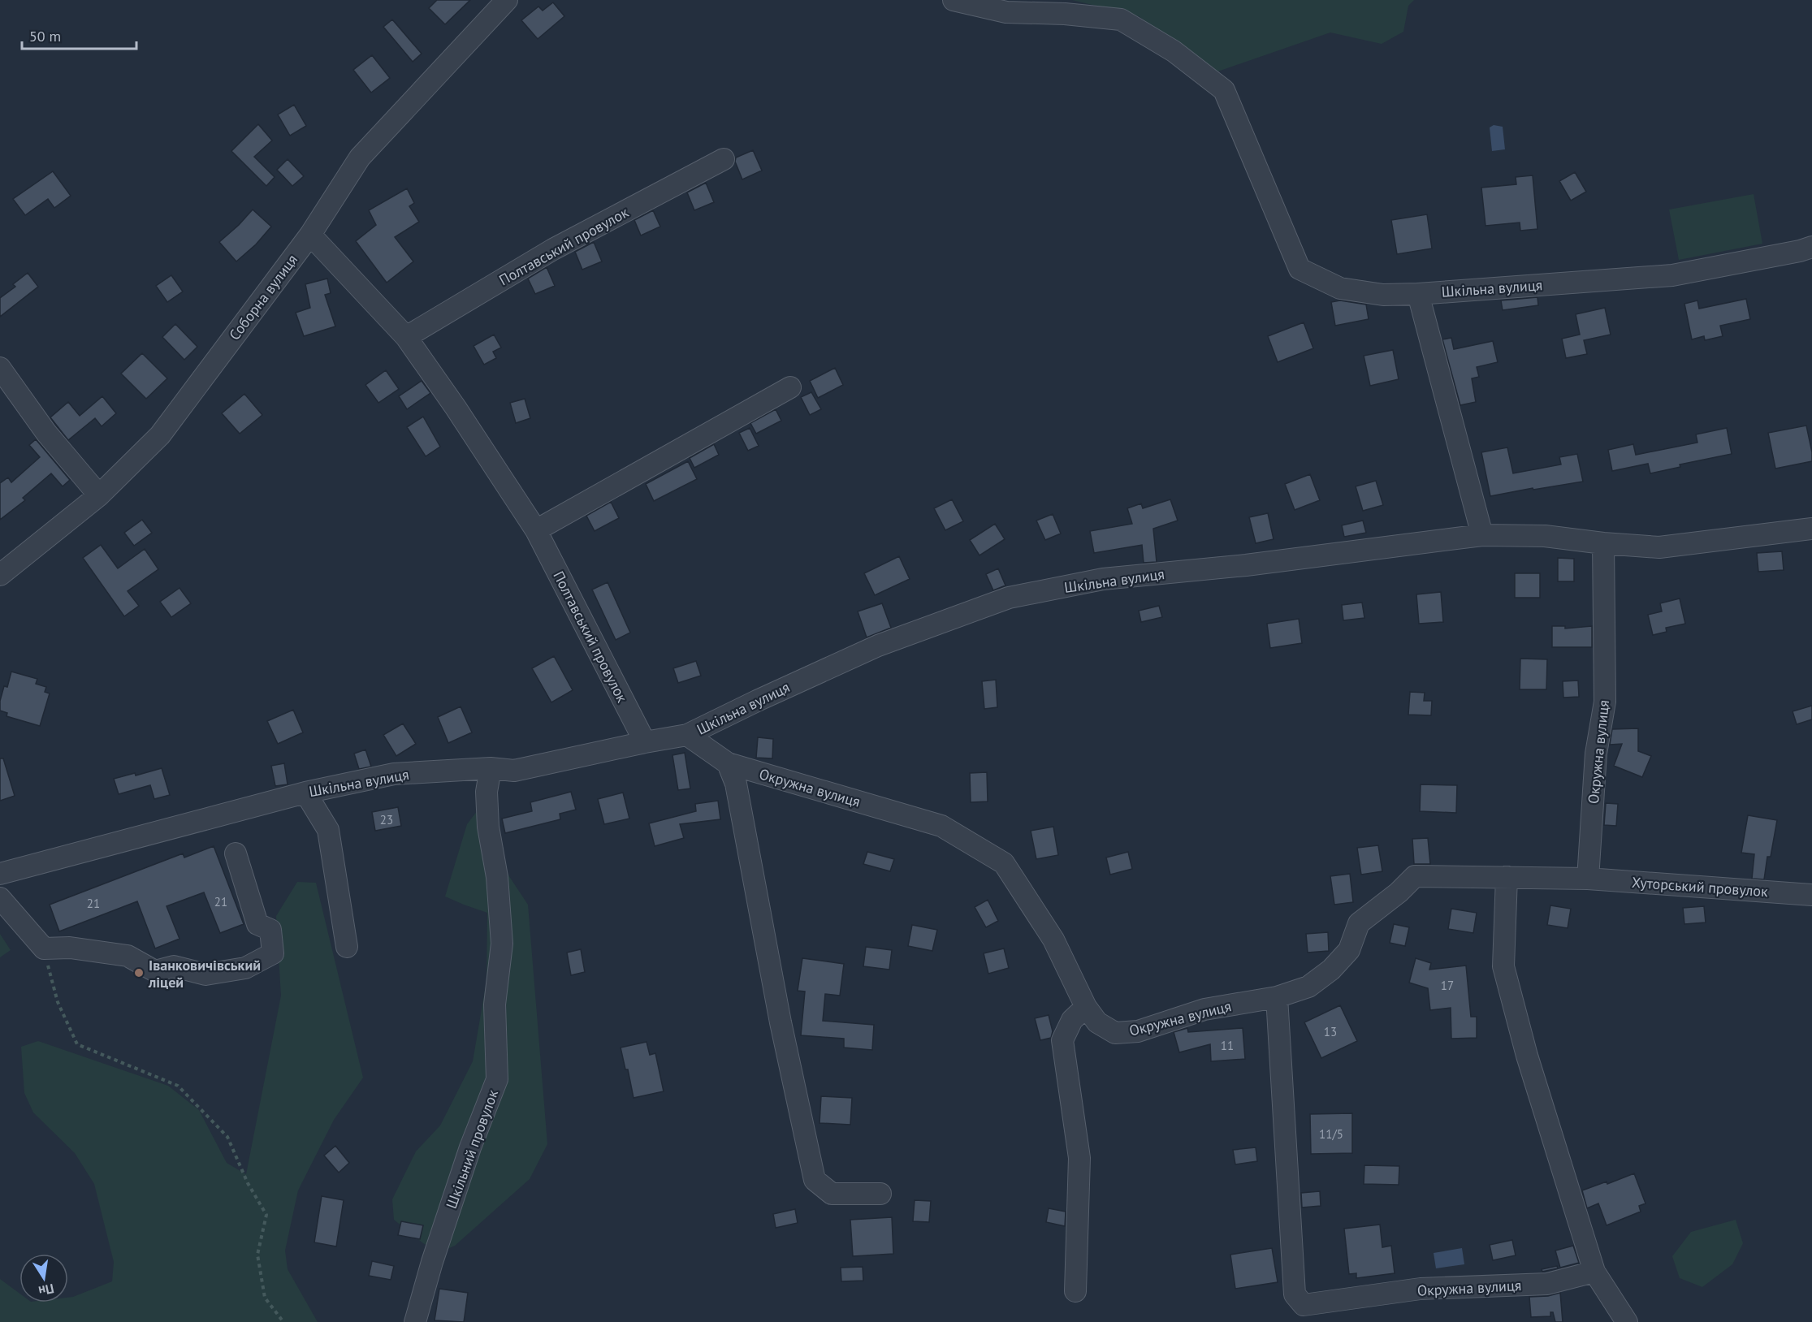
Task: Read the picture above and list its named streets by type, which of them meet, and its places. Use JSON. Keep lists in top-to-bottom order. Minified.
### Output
{"streets":{"street":["Полтавський провулок","Шкільна вулиця","Соборна вулиця","Окружна вулиця","Хуторський провулок","Шкільний провулок"]},"crossings":[["Полтавський провулок","Шкільна вулиця"],["Полтавський провулок","Соборна вулиця"],["Шкільна вулиця","Окружна вулиця"],["Шкільна вулиця","Шкільний провулок"],["Окружна вулиця","Хуторський провулок"]],"places":["Іванковичівський ліцей"],"house_numbers":["23","21","21","17","13","11","11/5"],"scale_bar":"50 m","north":"bottom"}
